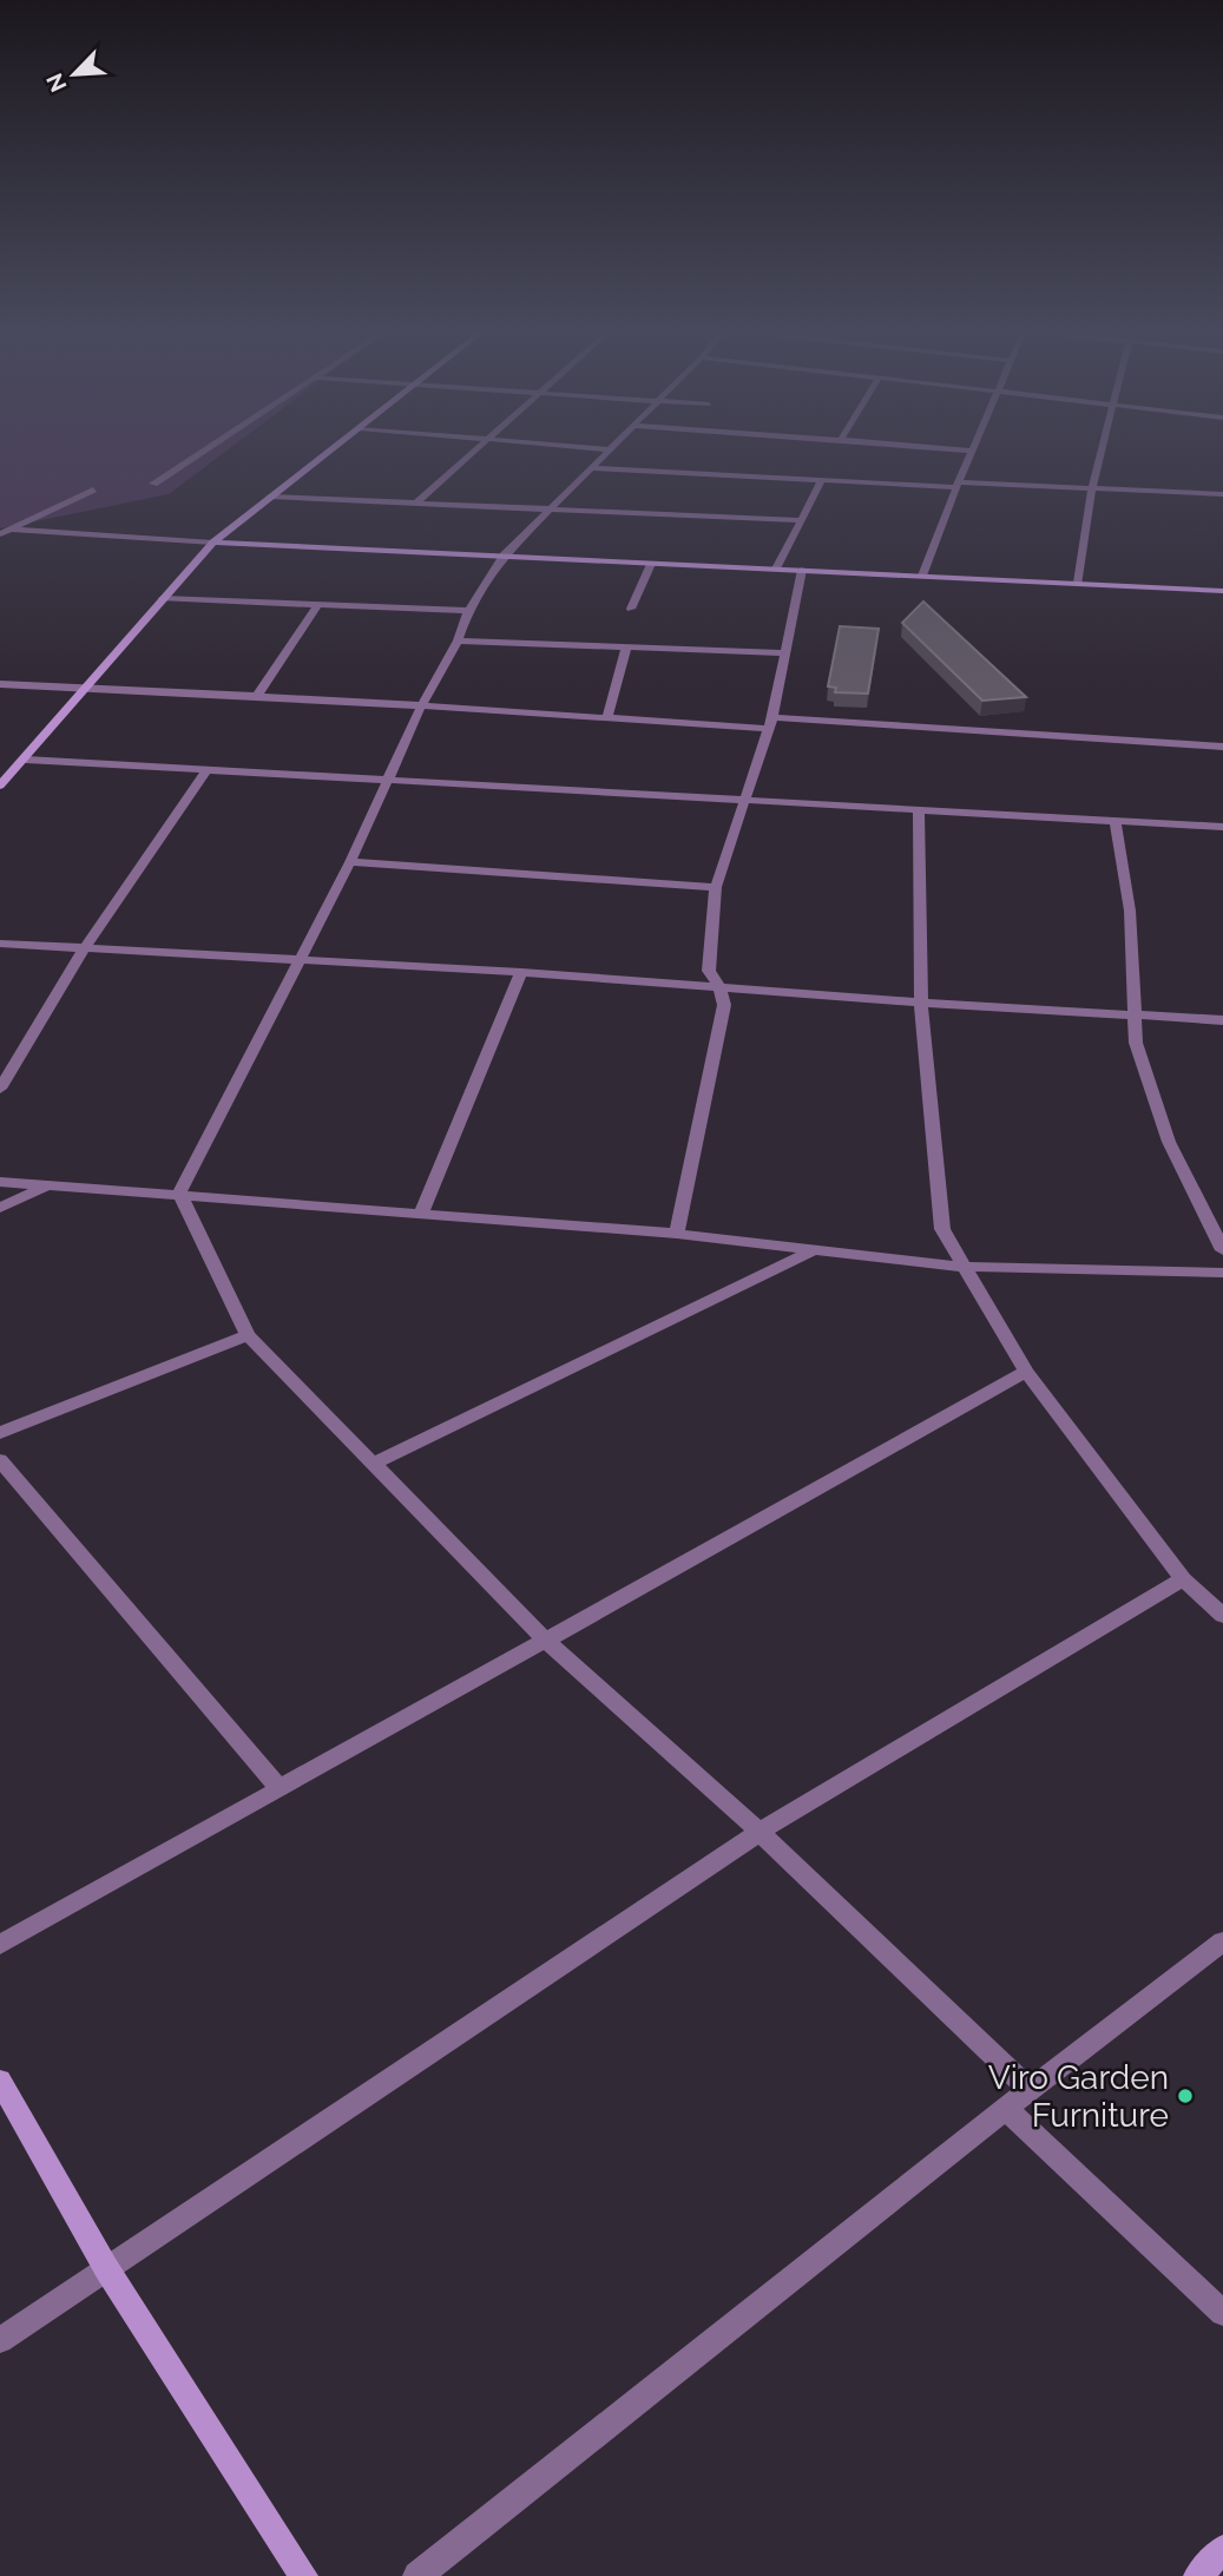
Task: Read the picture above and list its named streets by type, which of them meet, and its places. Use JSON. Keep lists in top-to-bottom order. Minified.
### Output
{"places":["Viro Garden Furniture"],"north":"bottom left"}
